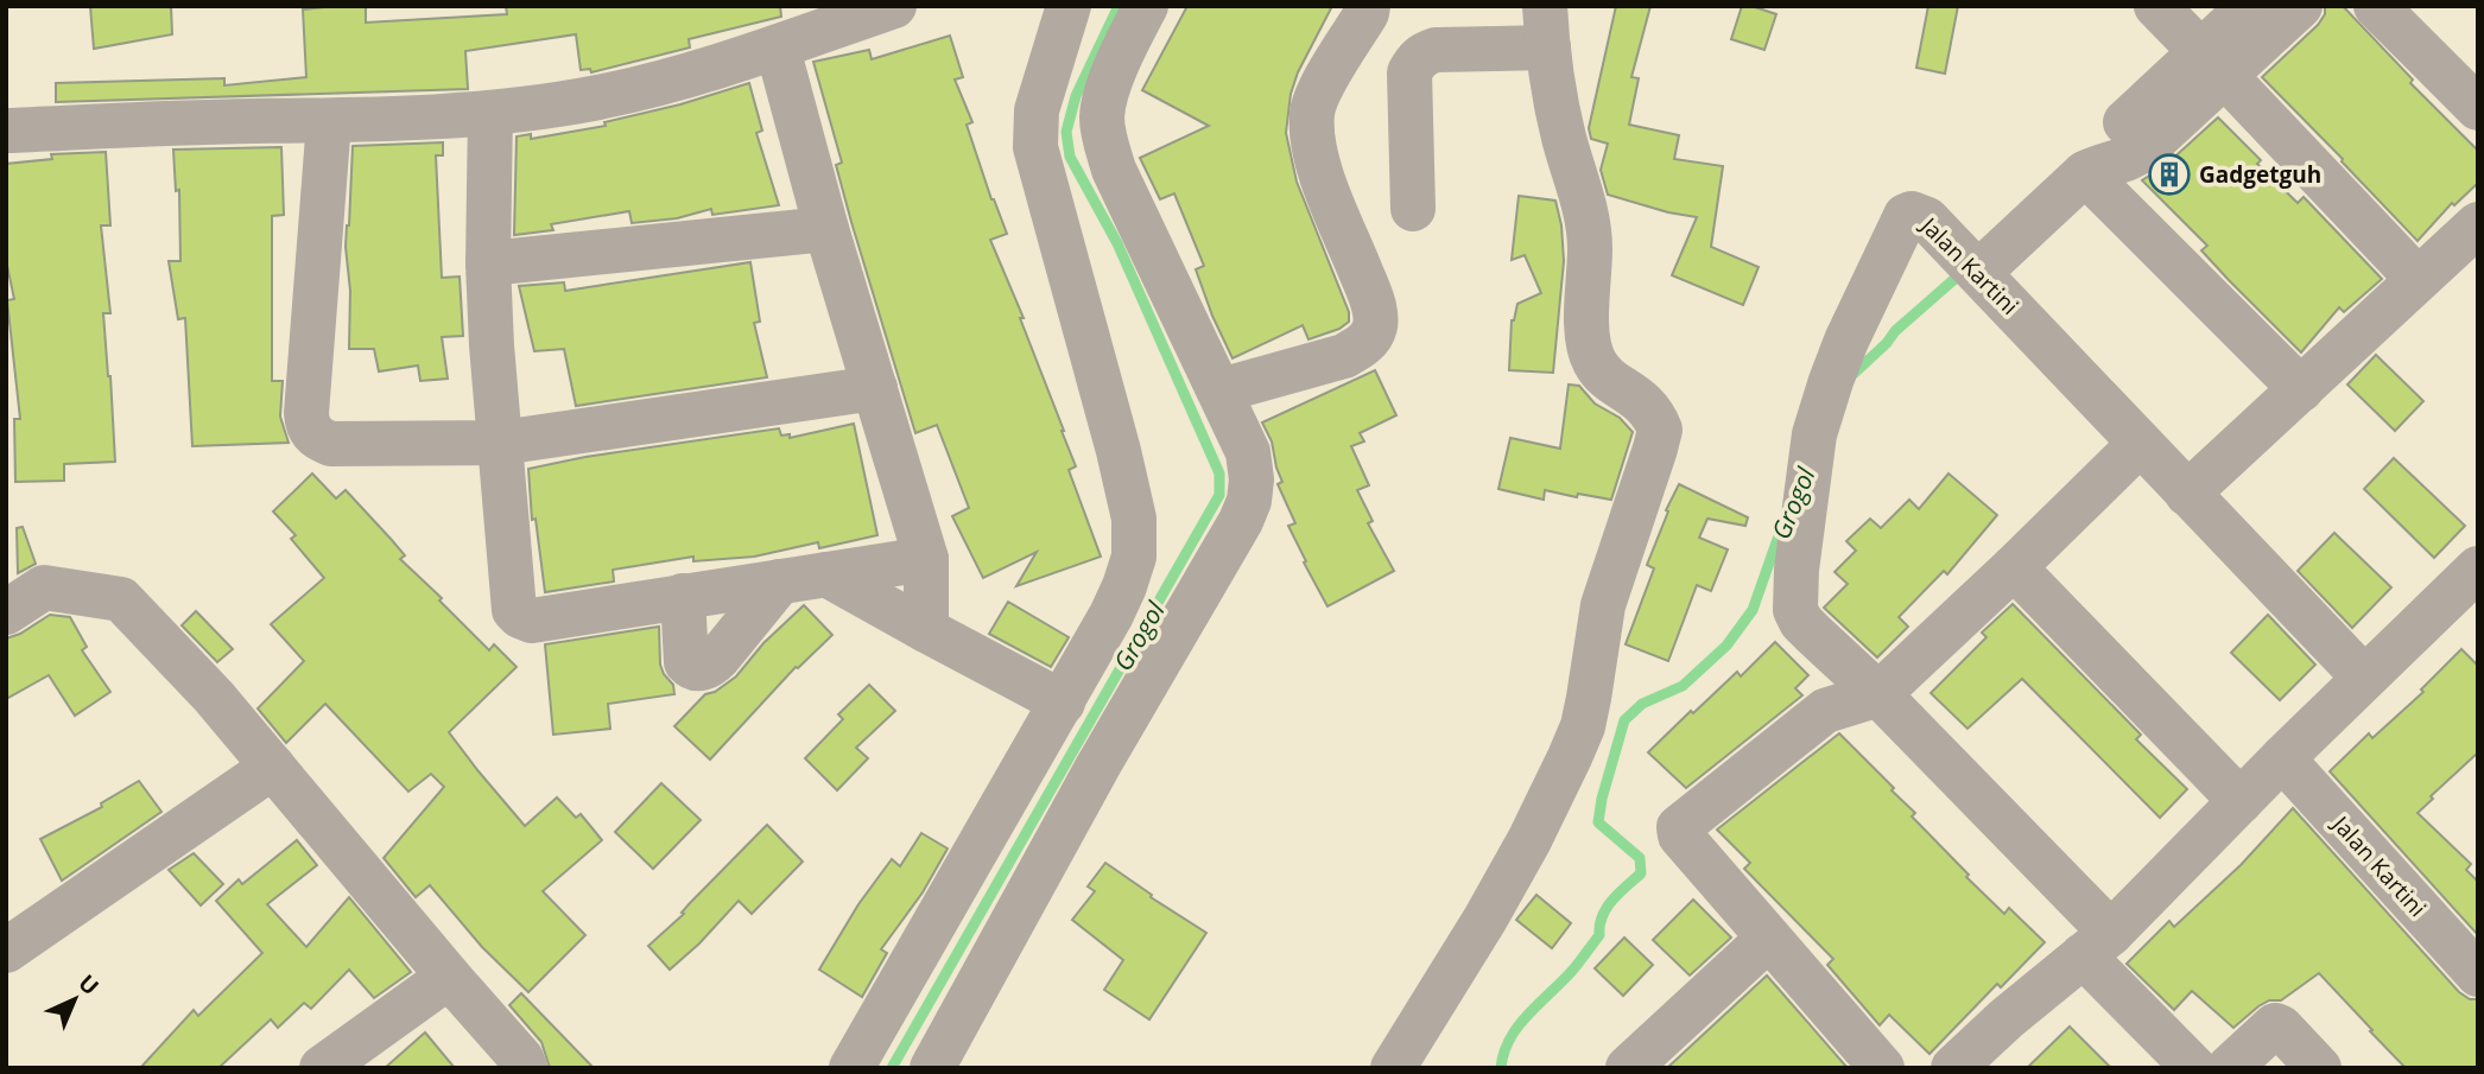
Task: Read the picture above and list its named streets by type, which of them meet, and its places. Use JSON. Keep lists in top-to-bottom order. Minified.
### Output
{"streets":{"street":["Jalan Kartini"]},"water":["Grogol"],"places":{"building":["Gadgetguh"]},"north":"top right"}
